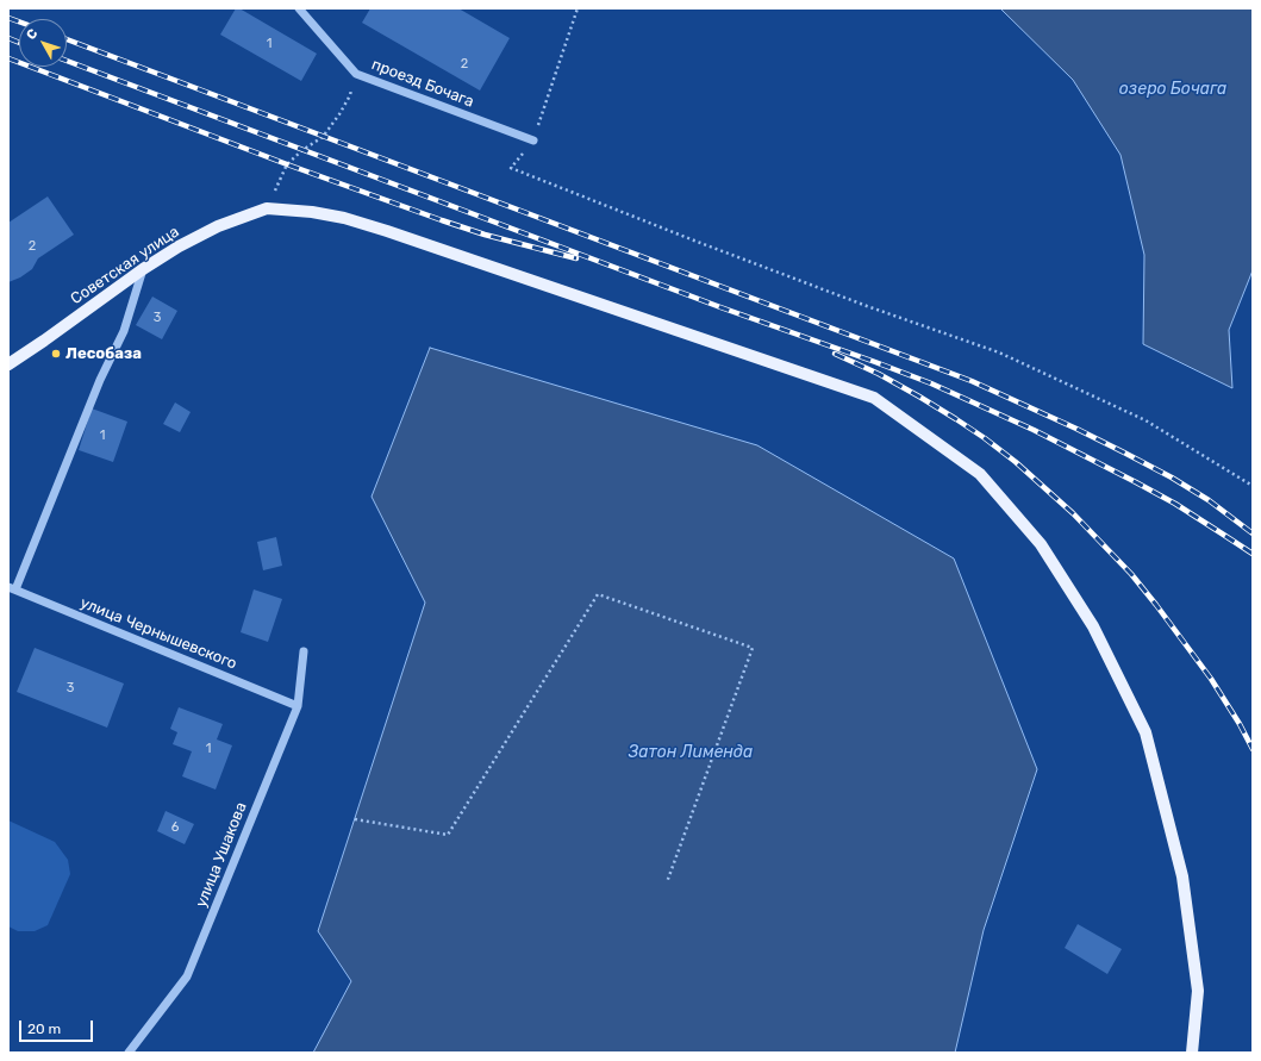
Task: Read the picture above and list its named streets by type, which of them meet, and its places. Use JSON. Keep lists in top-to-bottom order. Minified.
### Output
{"streets":{"main road":["Советская улица"],"street":["проезд Бочага","улица Чернышевского","улица Ушакова"]},"crossings":[["улица Чернышевского","улица Ушакова"]],"water":["озеро Бочага","Затон Лименда"],"places":["Лесобаза"],"house_numbers":["1","2","2","3","1","3","1","6"],"scale_bar":"20 m","north":"top left"}
